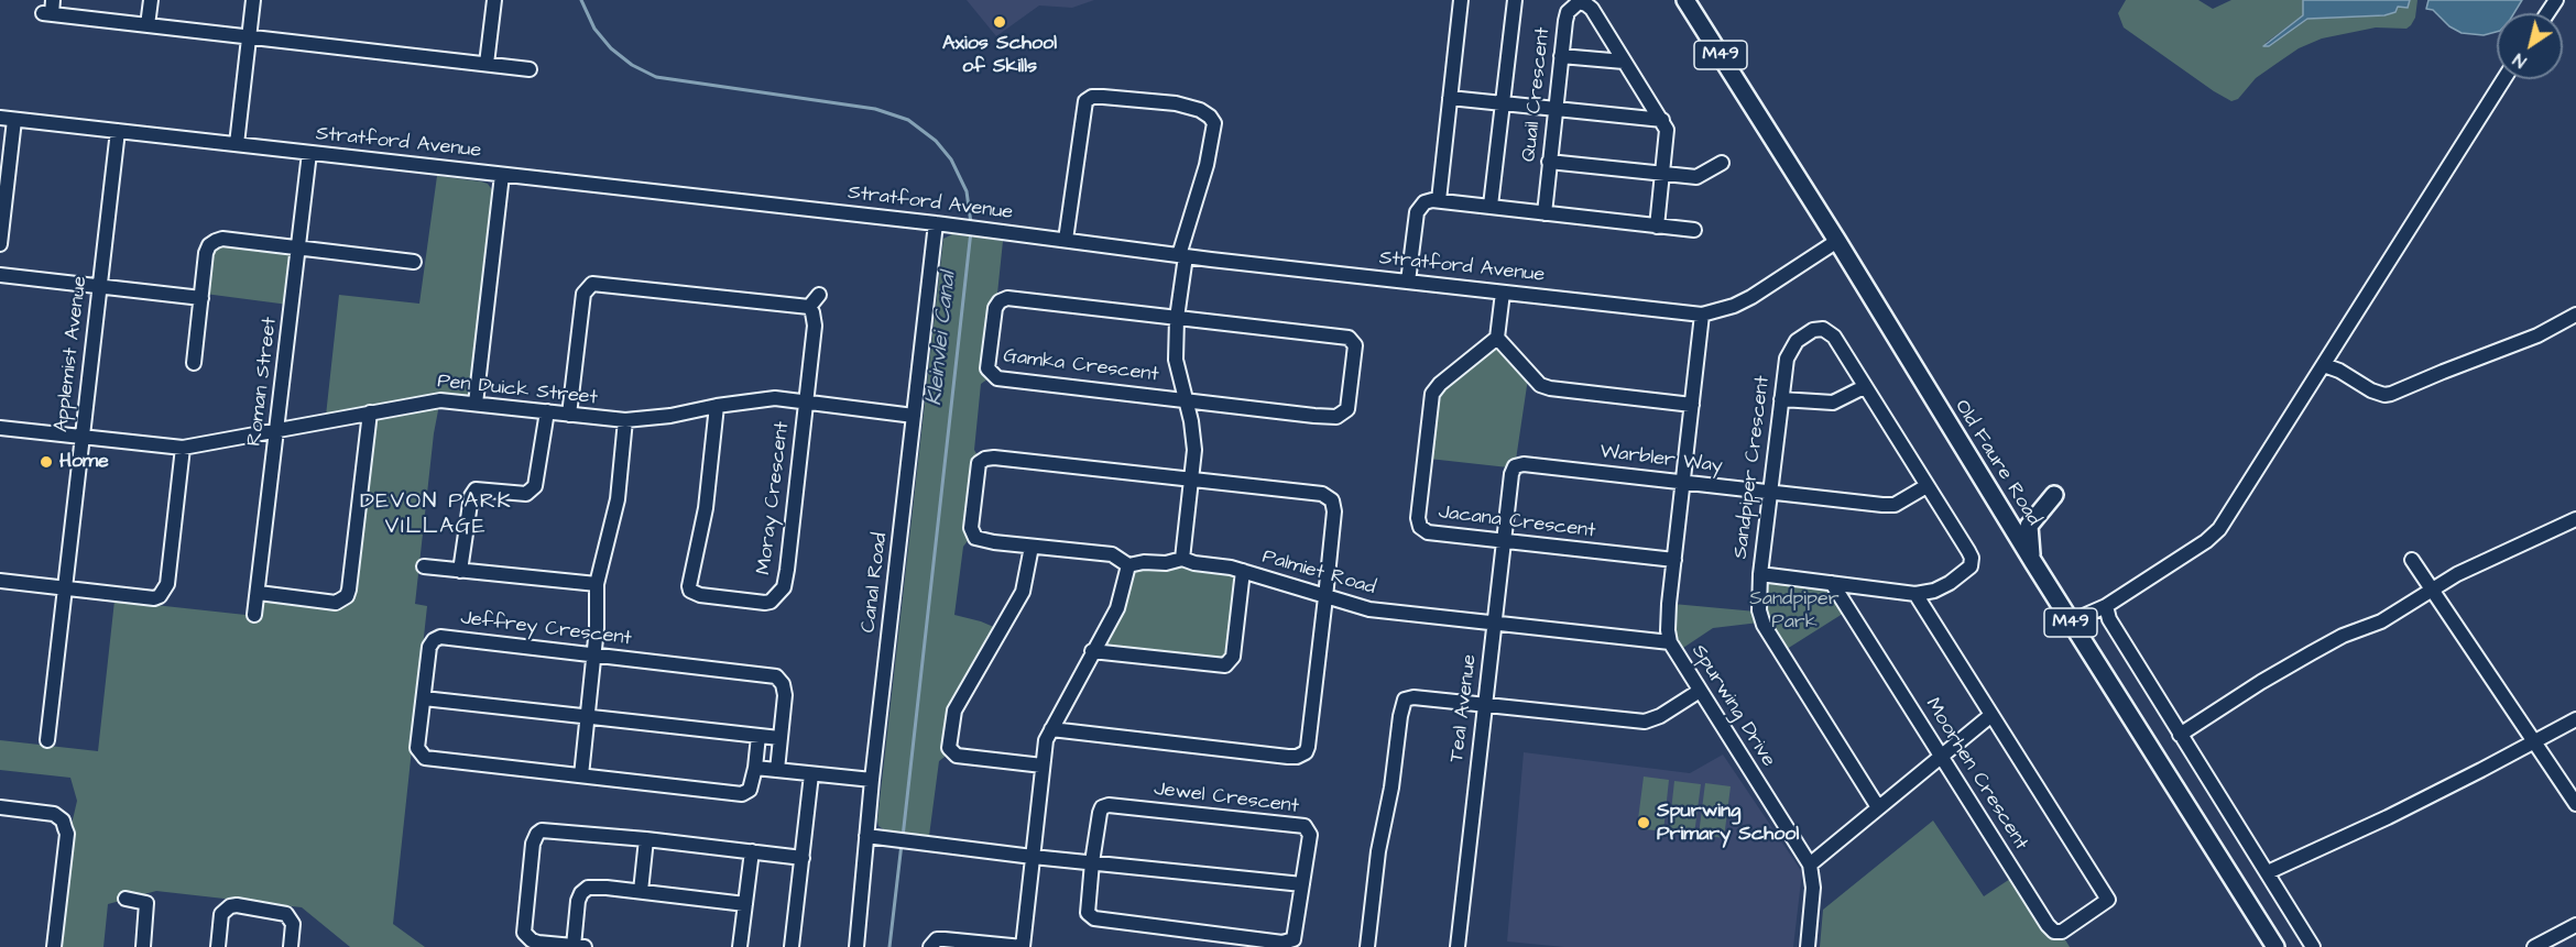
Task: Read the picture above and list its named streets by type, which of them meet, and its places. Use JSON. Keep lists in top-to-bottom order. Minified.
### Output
{"streets":{"main road":["M49","Old Faure Road"],"street":["Quail Crescent","Stratford Avenue","Applemist Avenue","Gamka Crescent","Roman Street","Pen Duick Street","Warbler Way","Sandpiper Crescent","Moray Crescent","Jacana Crescent","Palmiet Road","Canal Road","Jeffrey Crescent","Spurwing Drive","Teal Avenue","Moorhen Crescent","Jewel Crescent"]},"crossings":[["Stratford Avenue","Applemist Avenue"],["Stratford Avenue","Roman Street"],["Stratford Avenue","Old Faure Road"],["Stratford Avenue","Canal Road"],["Stratford Avenue","Spurwing Drive"],["Applemist Avenue","Pen Duick Street"],["Roman Street","Pen Duick Street"],["Pen Duick Street","Moray Crescent"],["Pen Duick Street","Canal Road"],["Warbler Way","Sandpiper Crescent"],["Warbler Way","Spurwing Drive"],["Warbler Way","Teal Avenue"],["Jacana Crescent","Spurwing Drive"],["Jacana Crescent","Teal Avenue"],["Palmiet Road","Spurwing Drive"],["Palmiet Road","Teal Avenue"]],"districts":["DEVON PARK VILLAGE"],"water":["Kleinvlei Canal"],"parks":["Sandpiper Park"],"places":["Axios School of Skills","Home","Spurwing Primary School"],"north":"bottom left"}
